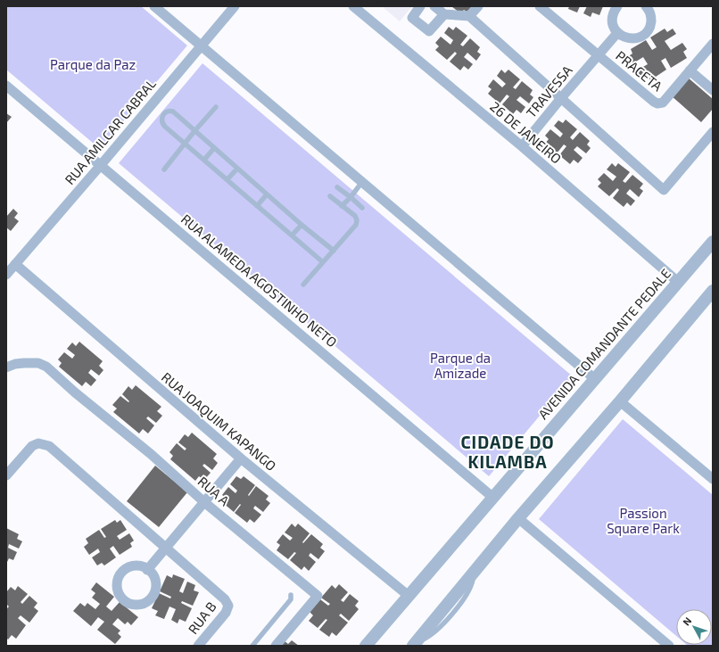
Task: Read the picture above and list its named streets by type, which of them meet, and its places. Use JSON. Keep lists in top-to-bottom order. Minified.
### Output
{"streets":{"street":["PRACETA","TRAVESSA","RUA AMILCAR CABRAL","26 DE JANEIRO","RUA ALAMEDA AGOSTINHO NETO","AVENIDA COMANDANTE PEDALE","RUA JOAQUIM KAPANGO","RUA A","RUA B"]},"crossings":[["PRACETA","TRAVESSA"],["TRAVESSA","26 DE JANEIRO"],["RUA AMILCAR CABRAL","RUA ALAMEDA AGOSTINHO NETO"],["RUA AMILCAR CABRAL","RUA JOAQUIM KAPANGO"],["26 DE JANEIRO","AVENIDA COMANDANTE PEDALE"],["RUA ALAMEDA AGOSTINHO NETO","AVENIDA COMANDANTE PEDALE"],["AVENIDA COMANDANTE PEDALE","RUA JOAQUIM KAPANGO"]],"districts":["CIDADE DO KILAMBA"],"parks":["Parque da Paz","Parque da Amizade","Passion Square Park"],"north":"top left"}
